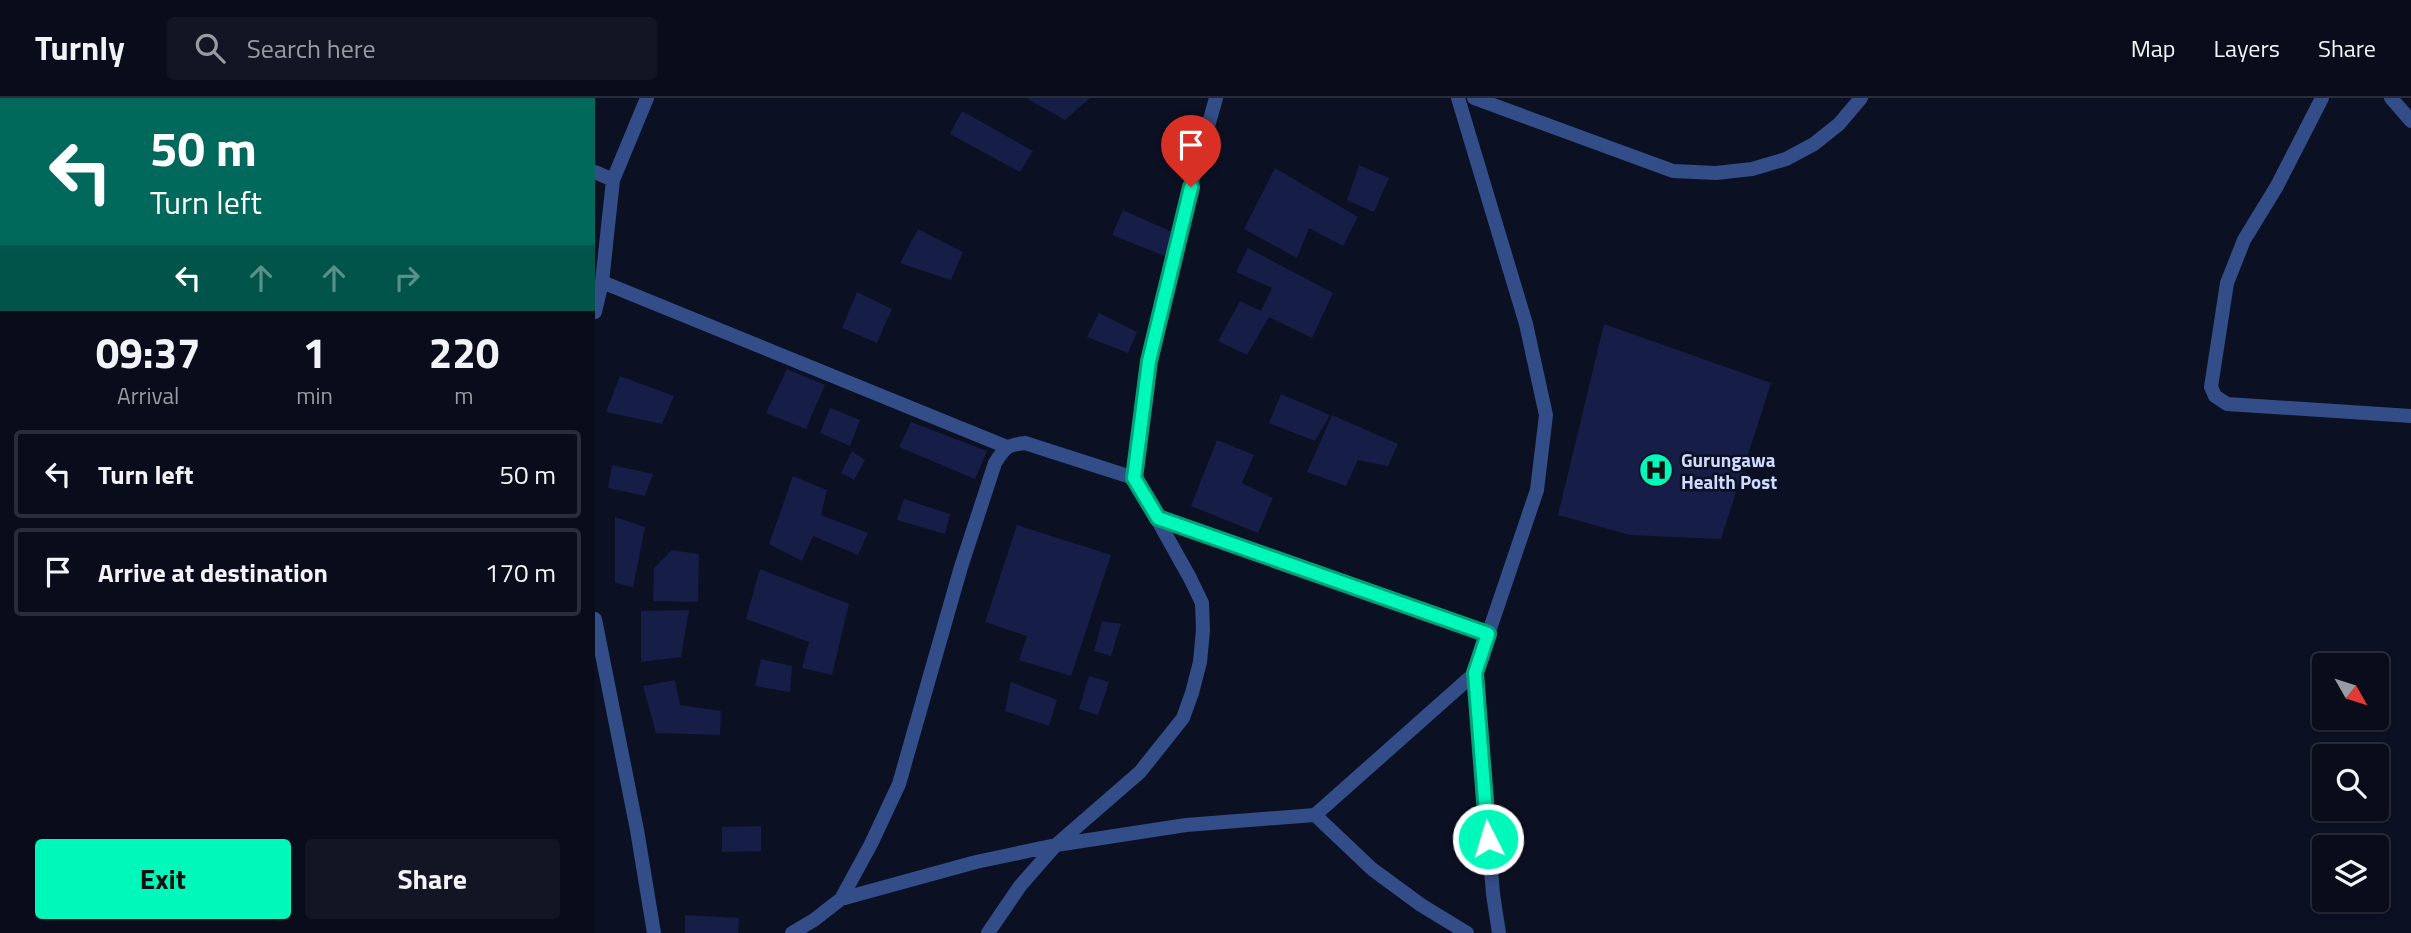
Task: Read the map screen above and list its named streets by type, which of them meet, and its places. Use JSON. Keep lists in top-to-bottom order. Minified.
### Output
{"places":{"hospital":["Gurungawa Health Post"]},"north":"bottom right","page":{"header":"Turnly","search":"Search here","nav":["Map","Layers","Share"],"turn":["50 m","Turn left"],"eta":["09:37","Arrival","1","min","220","m"],"list":[{"name":"Turn left","value":"50 m"},{"name":"Arrive at destination","value":"170 m"}],"buttons":["Exit","Share"]}}
